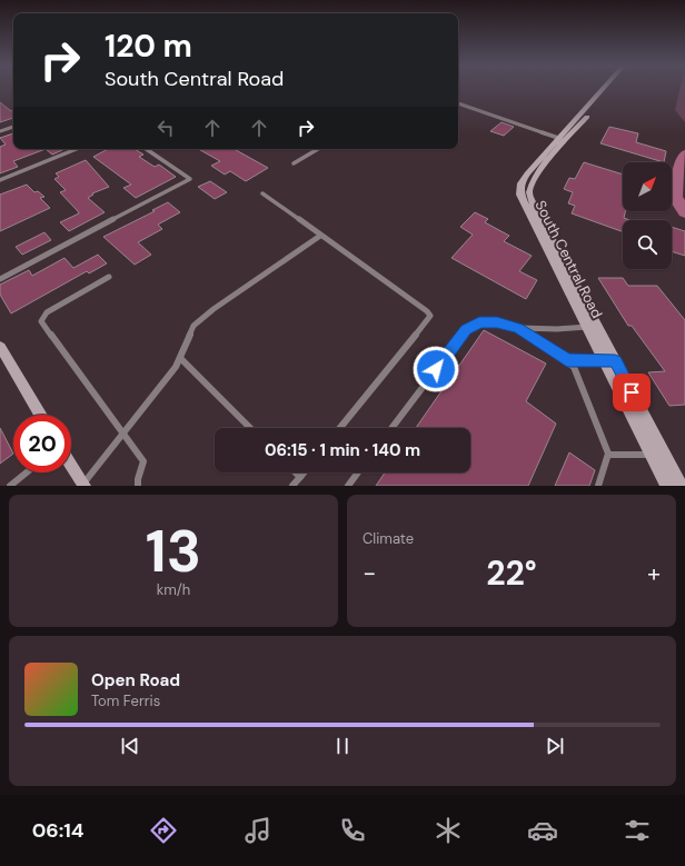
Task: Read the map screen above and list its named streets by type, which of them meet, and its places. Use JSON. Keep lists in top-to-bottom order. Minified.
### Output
{"streets":{"street":["South Central Road"]},"north":"top right","page":{"turn":["120 m","South Central Road"],"limit":"20","trip":"06:15 · 1 min · 140 m","tile":[["13","km/h"],"Climate"],"heat":["−","22°","+"],"song":["Open Road","Tom Ferris"],"tabs":"06:14"}}
